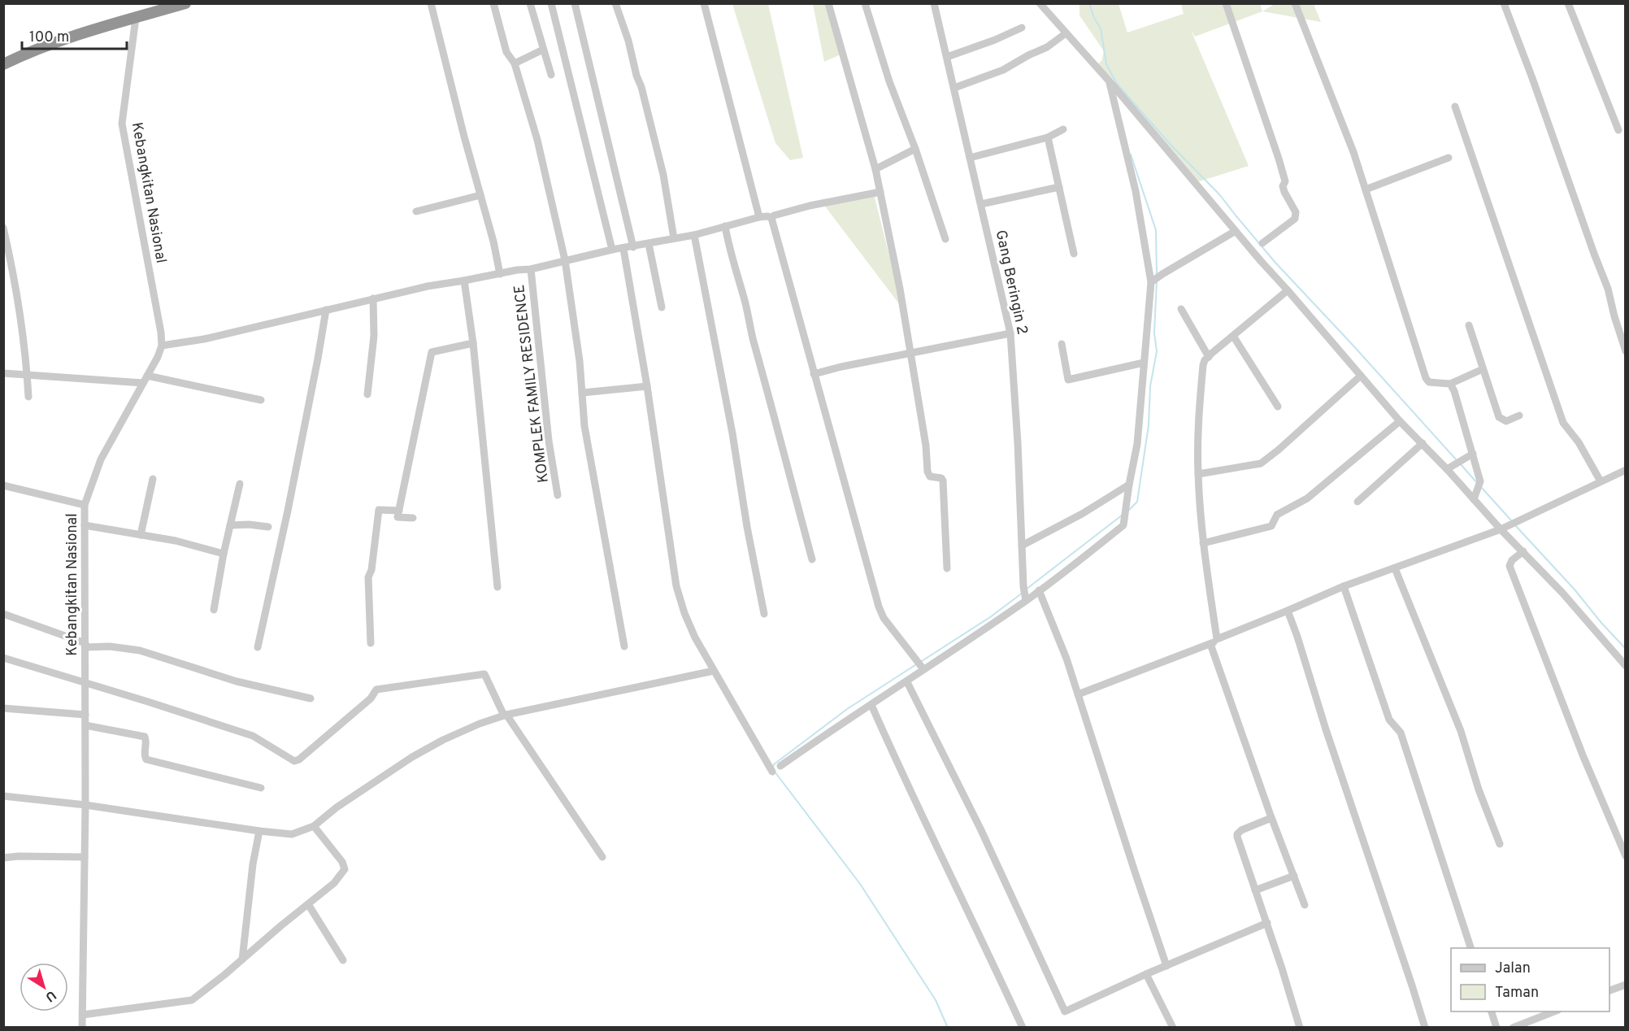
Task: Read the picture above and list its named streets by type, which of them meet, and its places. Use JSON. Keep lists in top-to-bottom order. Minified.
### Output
{"streets":{"street":["Kebangkitan Nasional","Gang Beringin 2","KOMPLEK FAMILY RESIDENCE"]},"legend":["Jalan","Taman"],"scale_bar":"100 m","north":"bottom right"}
